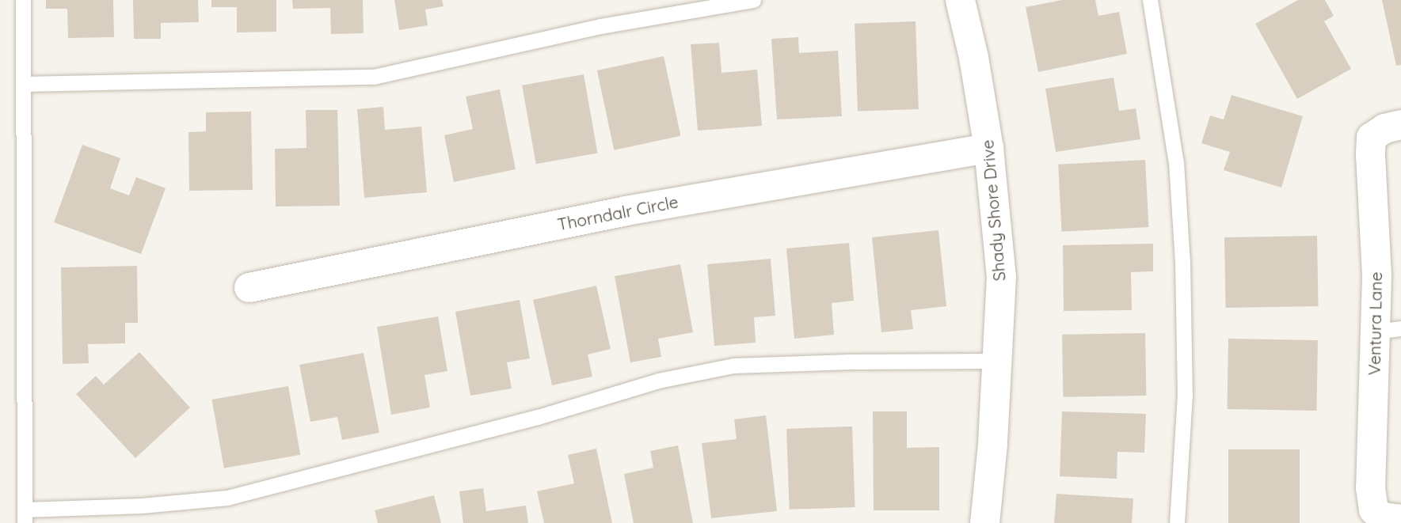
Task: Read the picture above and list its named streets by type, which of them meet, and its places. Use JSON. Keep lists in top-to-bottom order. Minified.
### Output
{"streets":{"street":["Shady Shore Drive","Thorndalr Circle","Ventura Lane"]},"crossings":[["Shady Shore Drive","Thorndalr Circle"]]}
